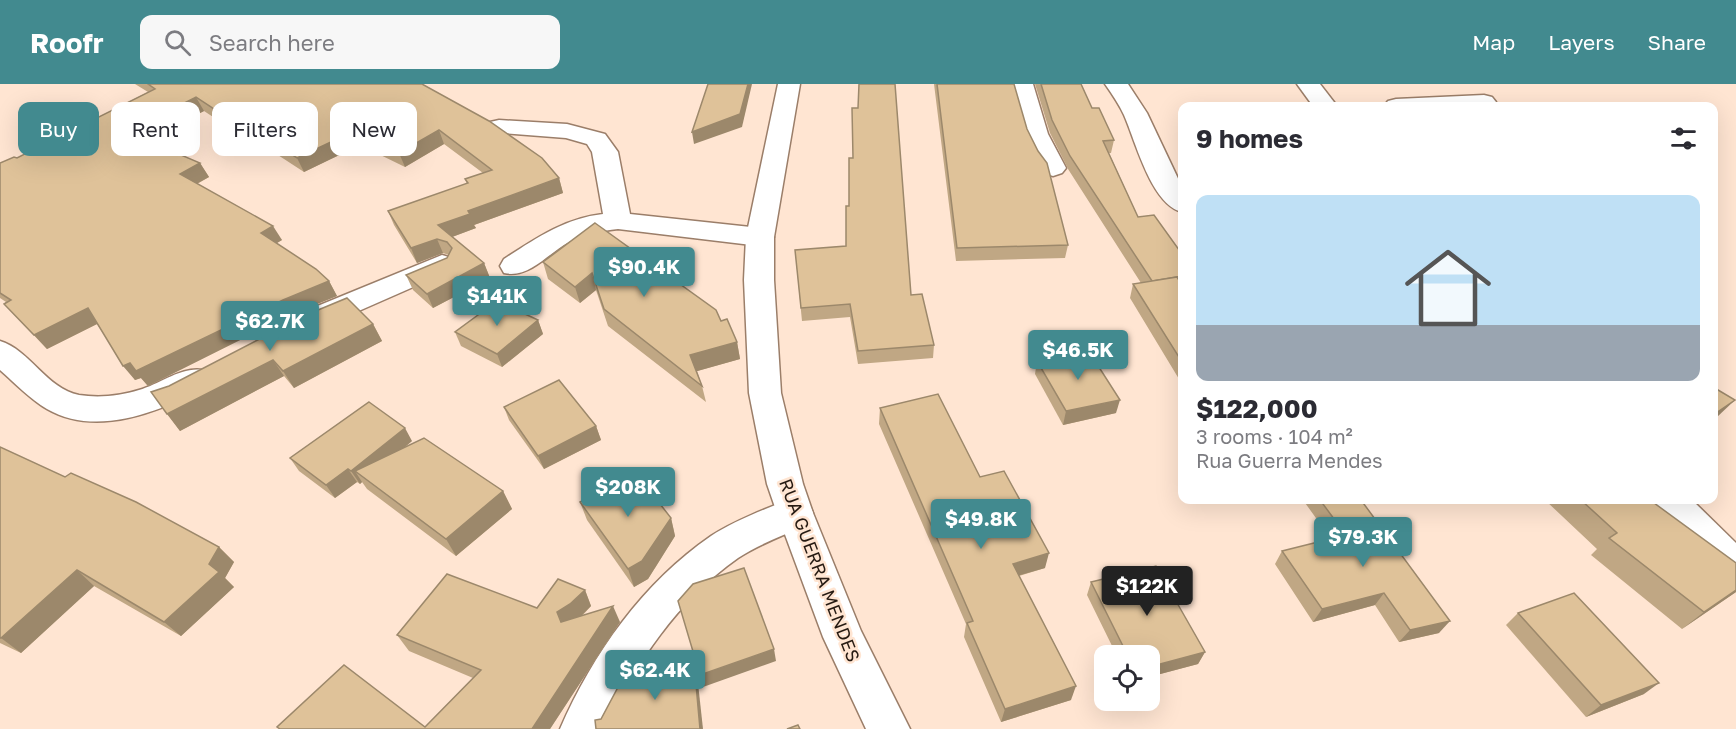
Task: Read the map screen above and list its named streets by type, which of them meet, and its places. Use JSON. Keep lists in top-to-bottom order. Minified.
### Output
{"streets":{"street":["RUA GUERRA MENDES"]},"page":{"header":"Roofr","search":"Search here","nav":["Map","Layers","Share"],"chip":["Buy","Rent","Filters","New"],"heading":"9 homes","list":[{"name":"$122,000","note":"3 rooms · 104 m² · Rua Guerra Mendes"}],"price":["$90.4K","$141K","$62.7K","$46.5K","$208K","$49.8K","$79.3K","$122K","$62.4K"]}}
